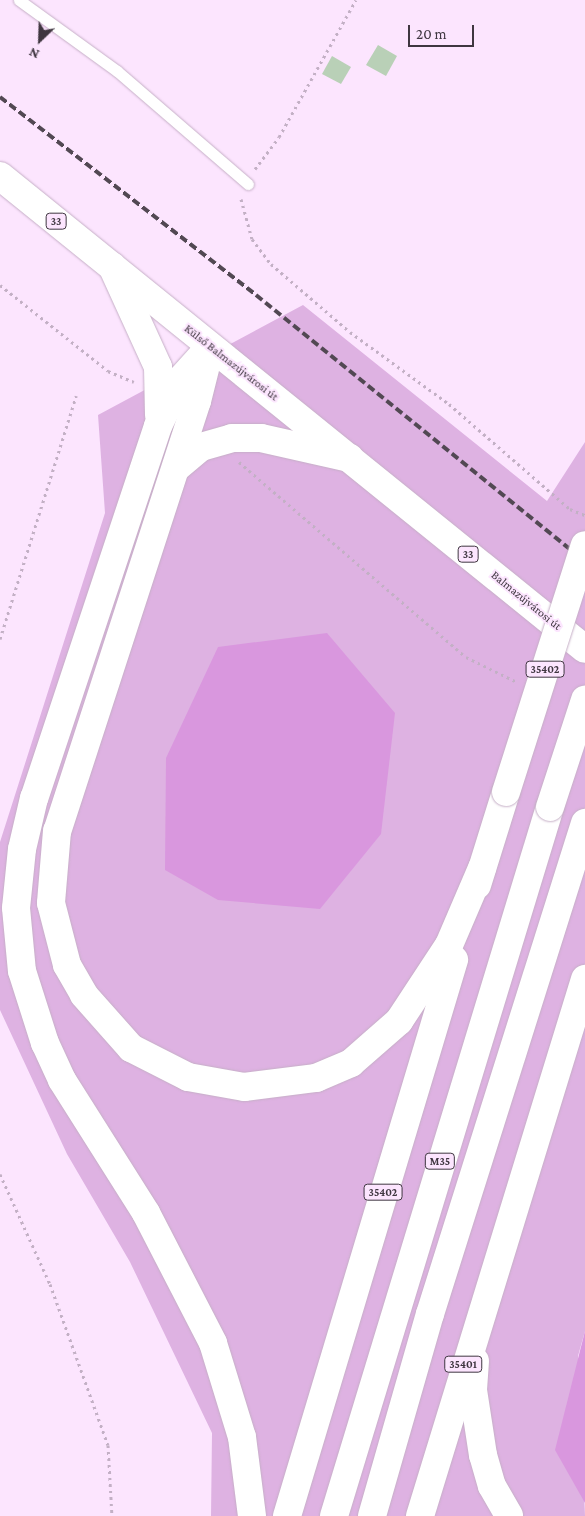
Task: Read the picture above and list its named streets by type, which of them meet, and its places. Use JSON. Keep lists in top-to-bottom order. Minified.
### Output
{"streets":{"main road":["33","Külső Balmazújvárosi út","Balmazújvárosi út","35402","M35","35401"]},"crossings":[["33","Külső Balmazújvárosi út"],["Külső Balmazújvárosi út","Balmazújvárosi út"]],"scale_bar":"20 m","north":"bottom left"}
